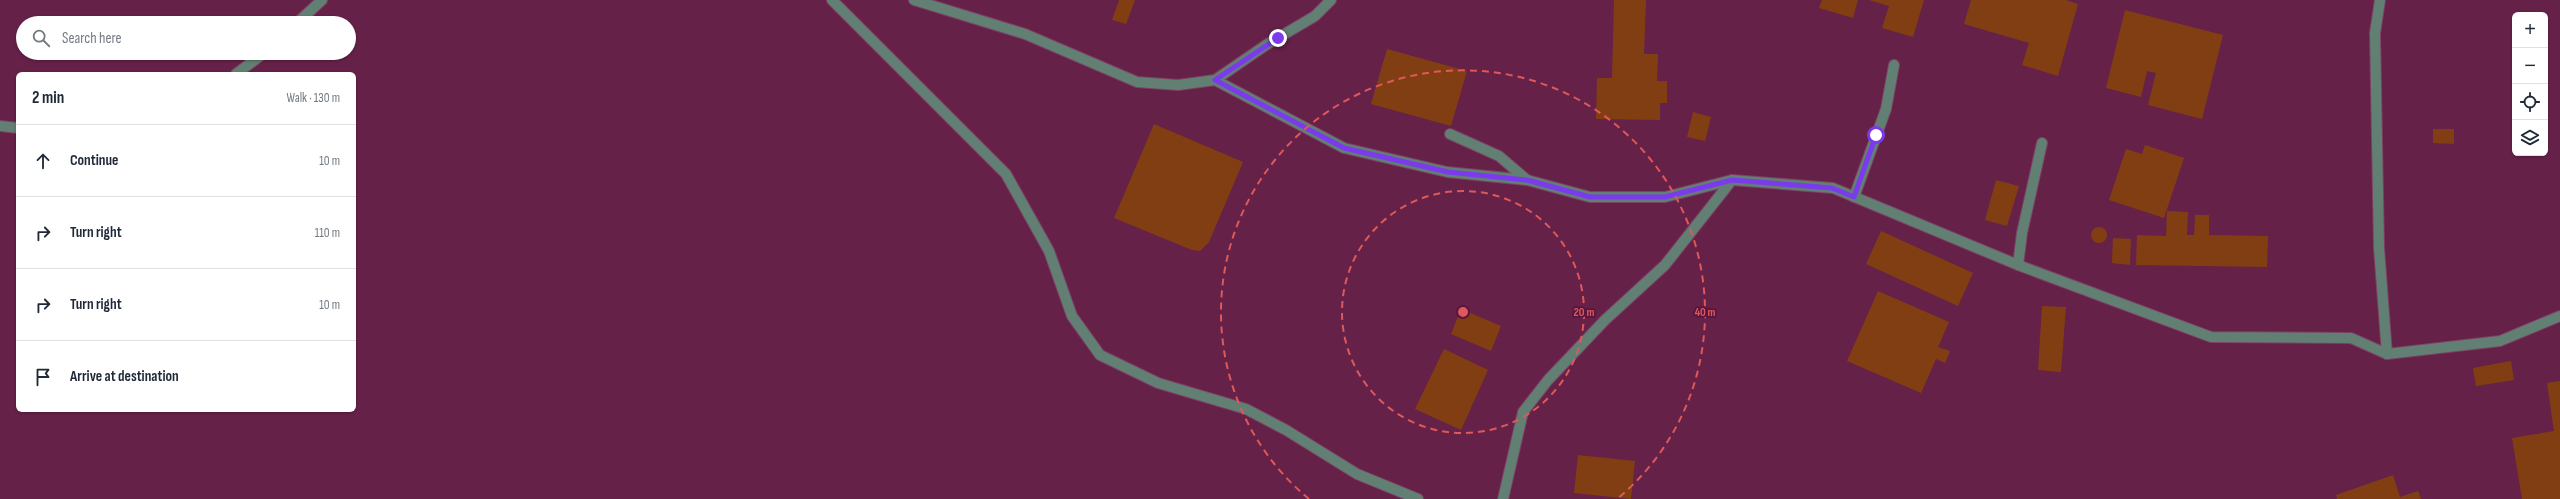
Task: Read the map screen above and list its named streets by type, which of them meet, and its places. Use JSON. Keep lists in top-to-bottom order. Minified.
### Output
{"page":{"map_buttons":["+","−"],"search":"Search here","heading":["2 min","Walk · 130 m"],"list":[["Continue","10 m"],["Turn right","110 m"],["Turn right","10 m"],"Arrive at destination"]},"rings":["20 m","40 m"]}
